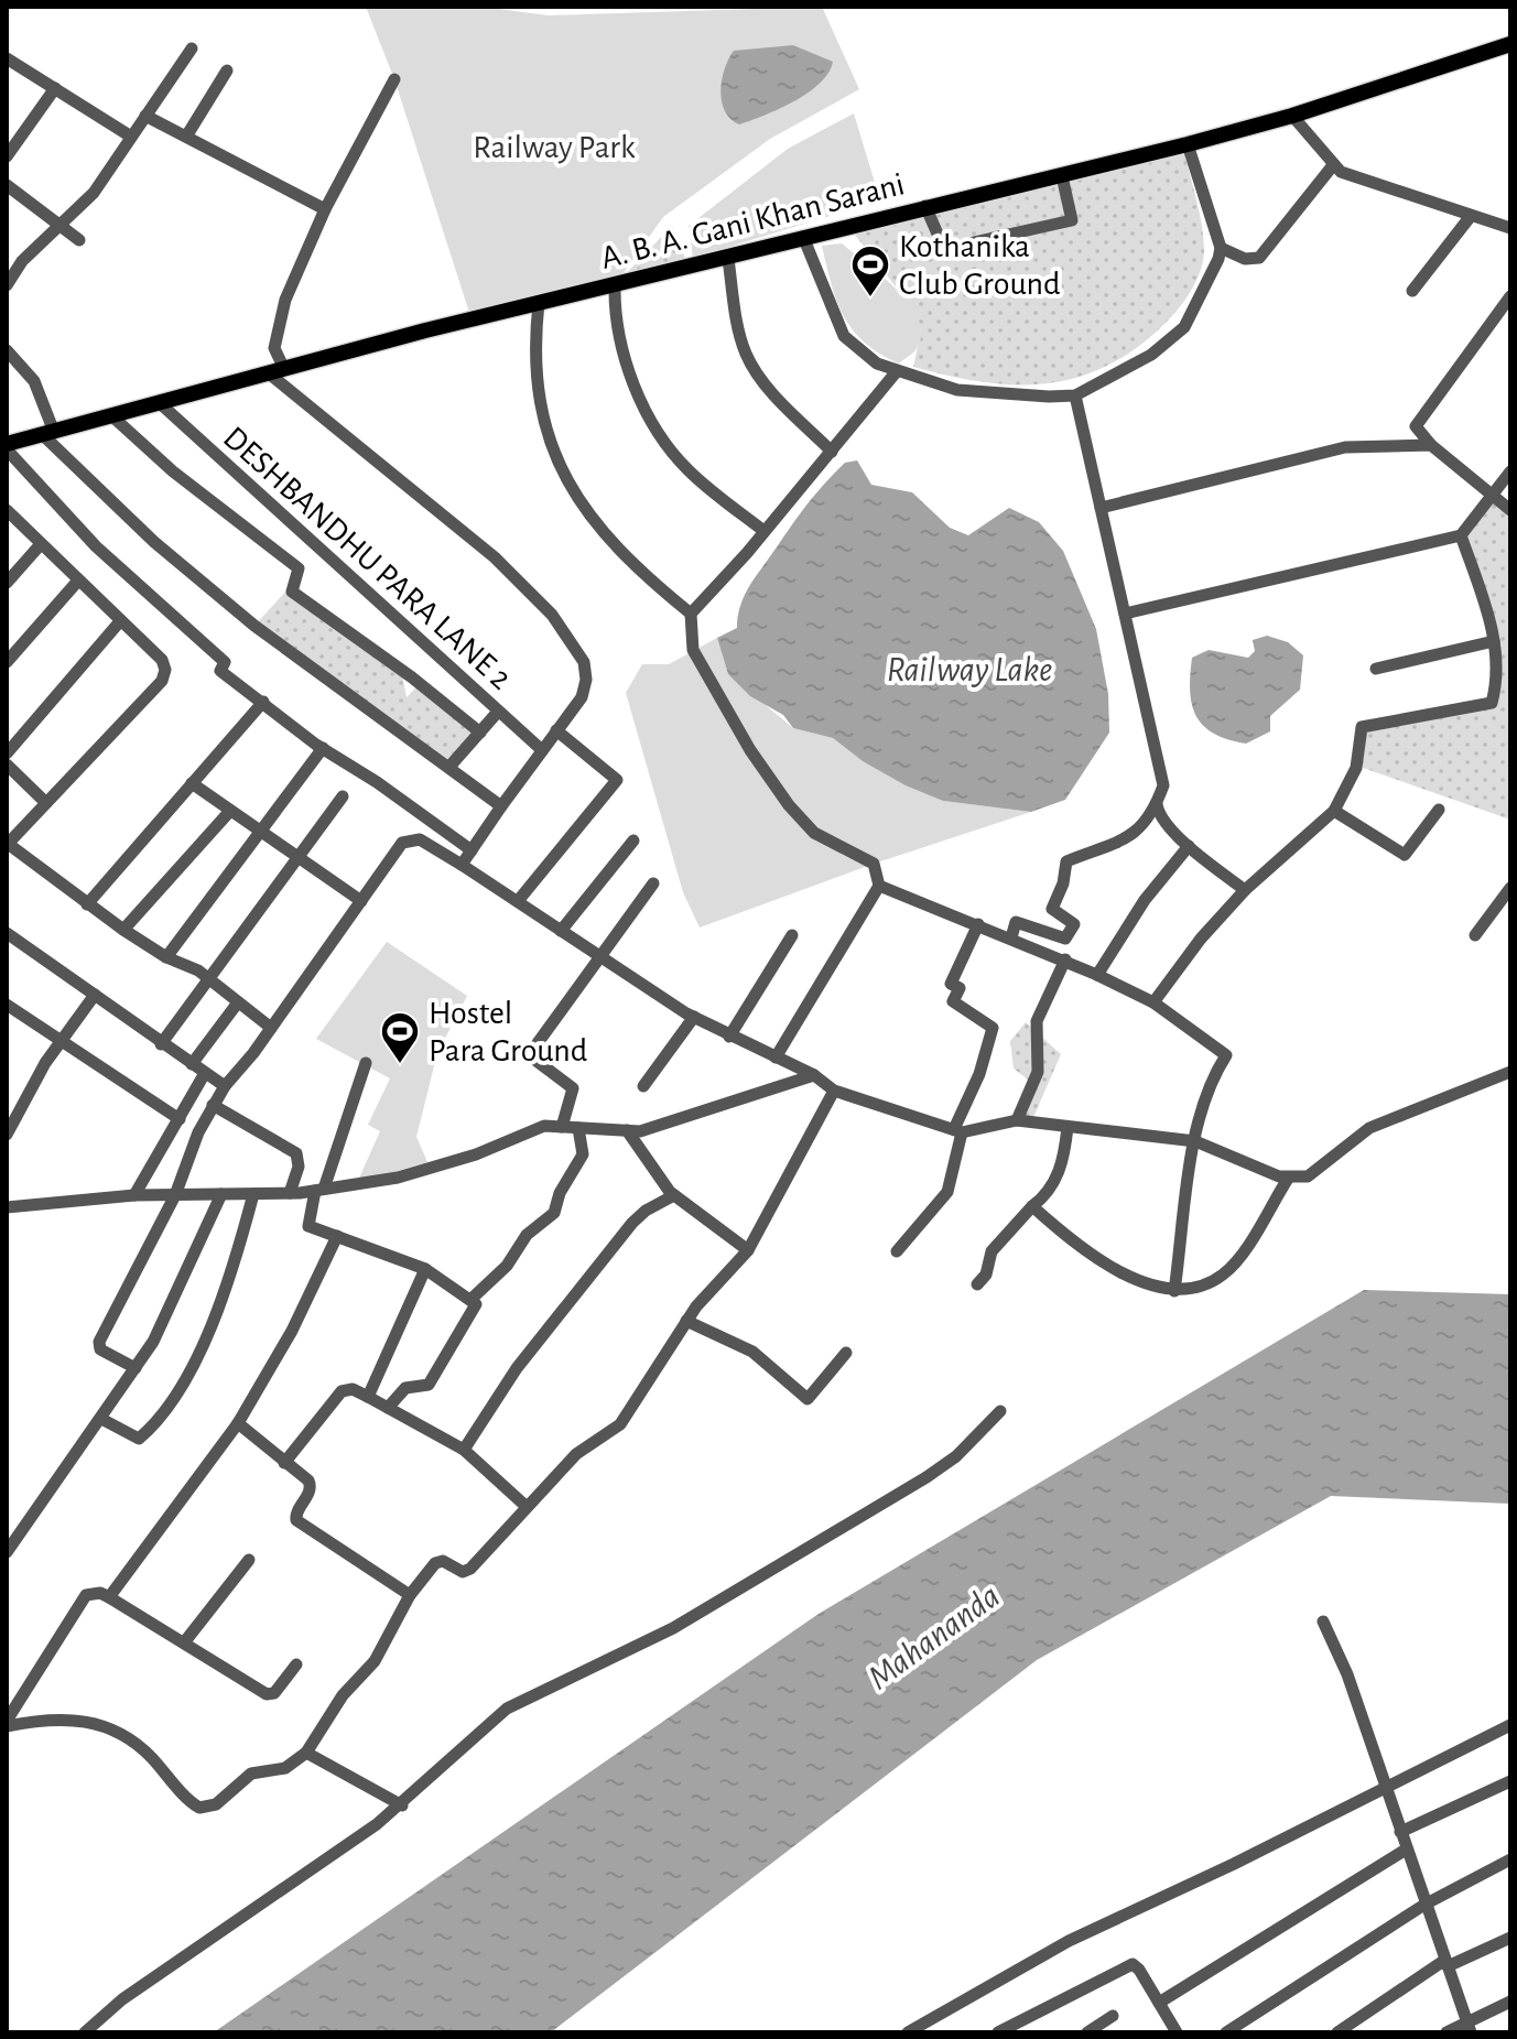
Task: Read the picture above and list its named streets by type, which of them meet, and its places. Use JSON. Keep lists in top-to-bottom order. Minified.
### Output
{"streets":{"main road":["A. B. A. Gani Khan Sarani"],"street":["DESHBANDHU PARA LANE 2"]},"crossings":[["A. B. A. Gani Khan Sarani","DESHBANDHU PARA LANE 2"]],"water":["Railway Lake","Mahananda"],"parks":["Railway Park"],"places":{"sports":["Kothanika Club Ground","Hostel Para Ground"]}}
